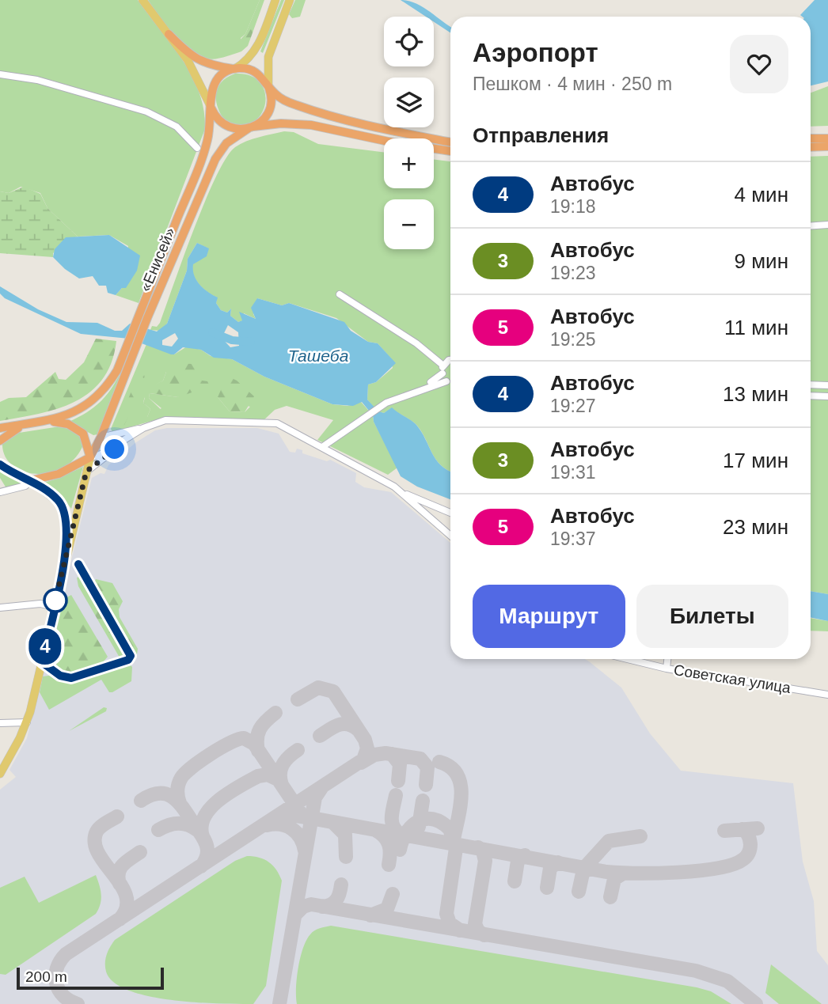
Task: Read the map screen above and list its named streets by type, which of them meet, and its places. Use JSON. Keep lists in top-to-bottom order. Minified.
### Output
{"streets":{"highway":["«Енисей»"],"street":["Советская улица"]},"water":["Ташеба"],"lines":["bus line 4"],"scale_bar":"200 m","page":{"on_map":"4","map_buttons":["+","−"],"heading":[["Аэропорт","Пешком · 4 мин · 250 m"],"Отправления"],"list":[{"mark":"4","name":"Автобус","note":"19:18","value":"4 мин"},{"mark":"3","name":"Автобус","note":"19:23","value":"9 мин"},{"mark":"5","name":"Автобус","note":"19:25","value":"11 мин"},{"mark":"4","name":"Автобус","note":"19:27","value":"13 мин"},{"mark":"3","name":"Автобус","note":"19:31","value":"17 мин"},{"mark":"5","name":"Автобус","note":"19:37","value":"23 мин"}],"buttons":["Маршрут","Билеты"],"scale":"200 m"}}
